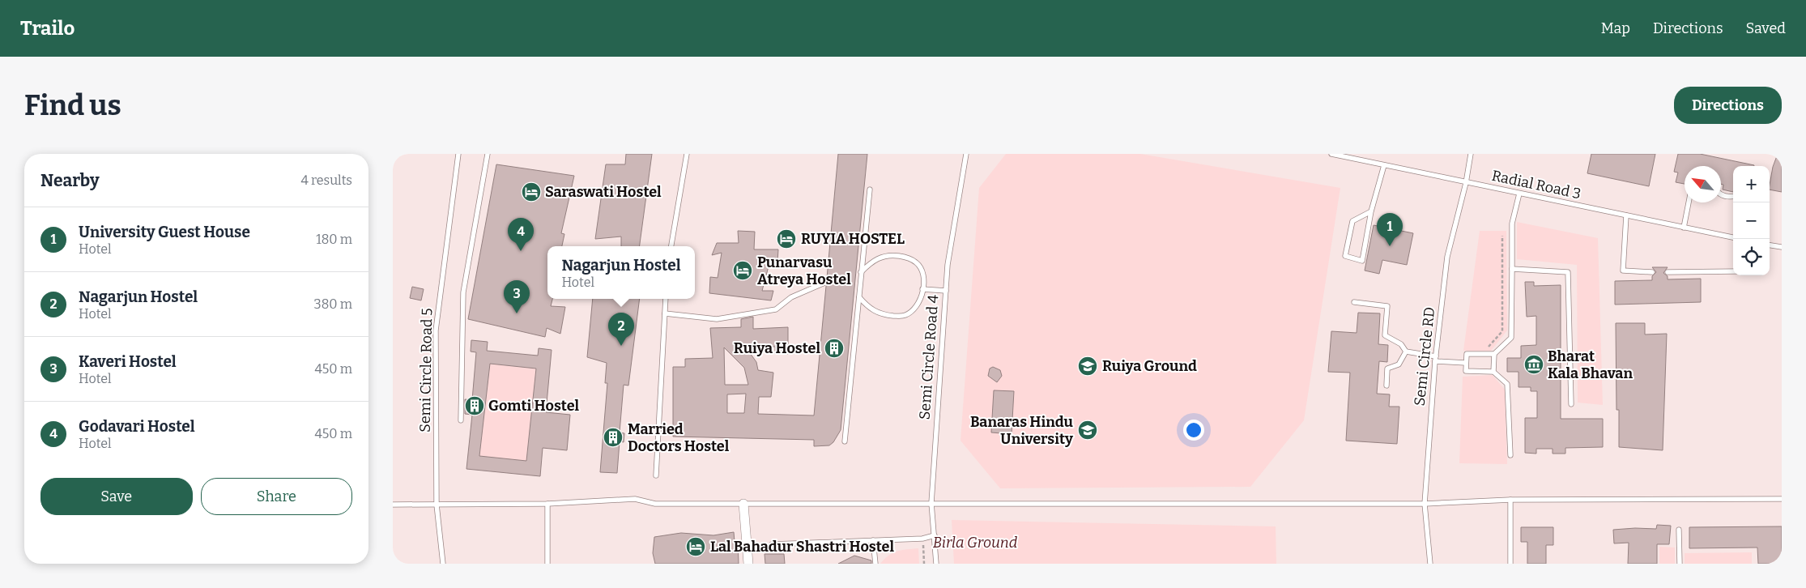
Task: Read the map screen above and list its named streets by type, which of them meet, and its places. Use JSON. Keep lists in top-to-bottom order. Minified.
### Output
{"streets":{"lane":["Radial Road 3","Semi Circle RD","Semi Circle Road 4","Semi Circle Road 5"]},"crossings":[["Radial Road 3","Semi Circle RD"]],"parks":["Birla Ground"],"places":{"hotel":["Saraswati Hostel","RUYIA HOSTEL","Punarvasu Atreya Hostel","Lal Bahadur Shastri Hostel"],"building":["Ruiya Hostel","Gomti Hostel","Married Doctors Hostel"],"museum":["Bharat Kala Bhavan"],"school or university":["Ruiya Ground","Banaras Hindu University"]},"north":"top left","page":{"header":"Trailo","nav":["Map","Directions","Saved"],"buttons":["Directions",["Save","Share"]],"title":"Find us","heading":["Nearby","4 results"],"map_buttons":["+","−"],"list":[{"mark":"1","name":"University Guest House","note":"Hotel","value":"180 m"},{"mark":"2","name":"Nagarjun Hostel","note":"Hotel","value":"380 m"},{"mark":"3","name":"Kaveri Hostel","note":"Hotel","value":"450 m"},{"mark":"4","name":"Godavari Hostel","note":"Hotel","value":"450 m"}],"pins":["1","4","3","2"],"popup":["Nagarjun Hostel","Hotel"]}}
